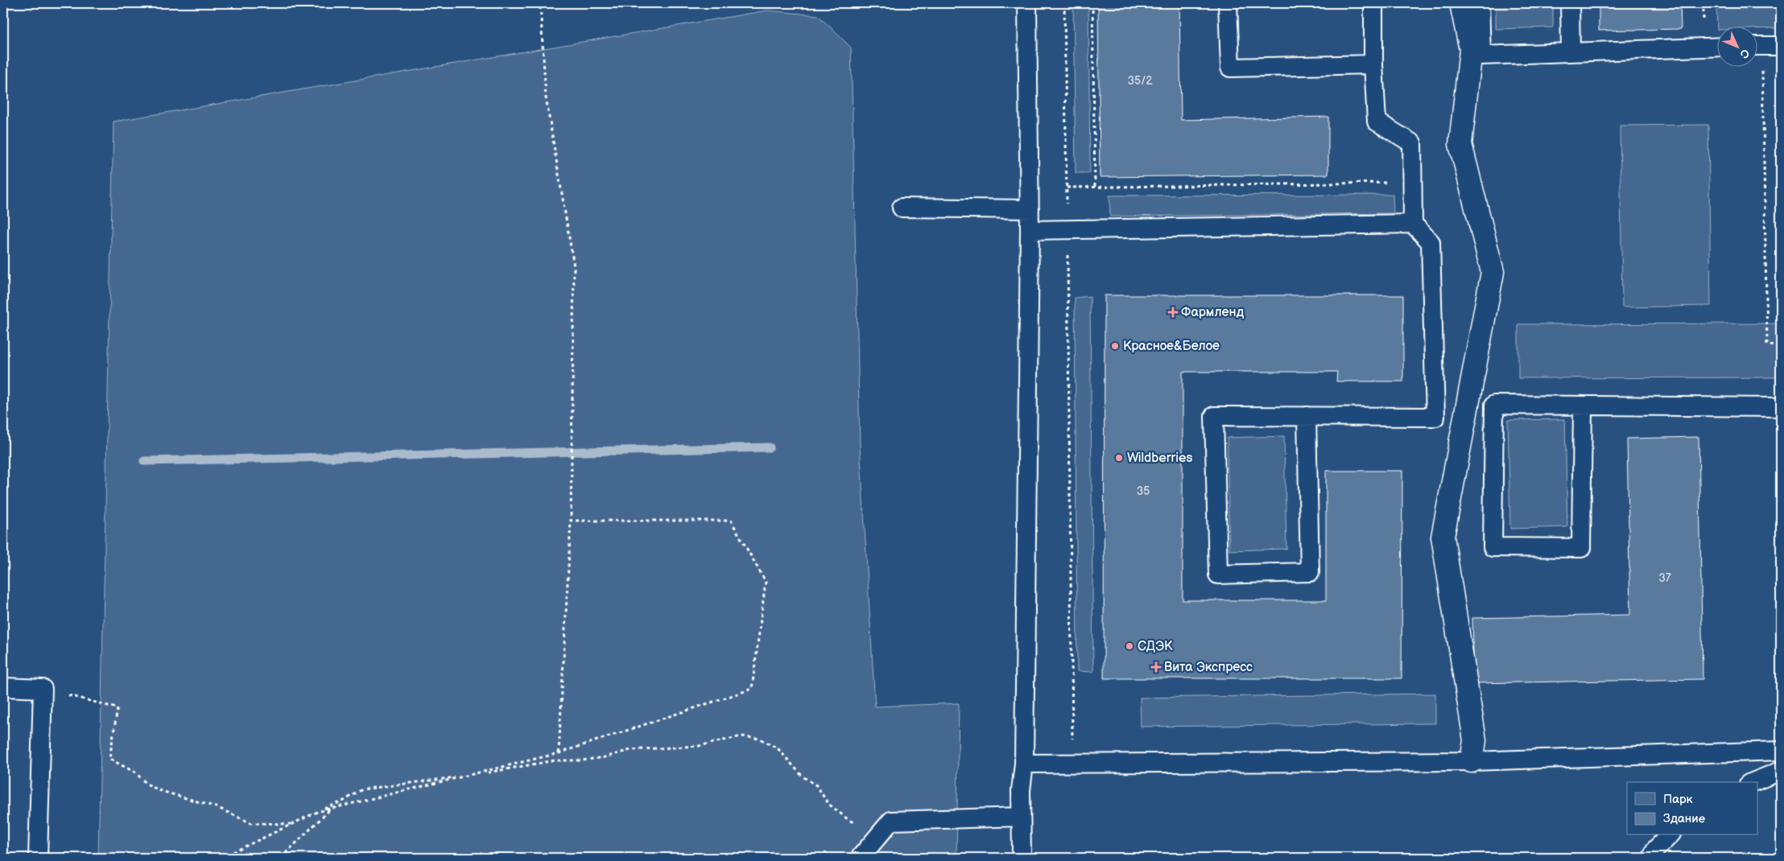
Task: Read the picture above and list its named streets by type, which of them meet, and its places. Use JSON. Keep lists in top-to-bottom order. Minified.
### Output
{"places":{"health":["Фармленд","Вита Экспресс"],"other":["Красное&Белое","Wildberries","СДЭК"]},"house_numbers":["35/2","35","37"],"legend":["Парк","Здание"],"north":"bottom right"}
